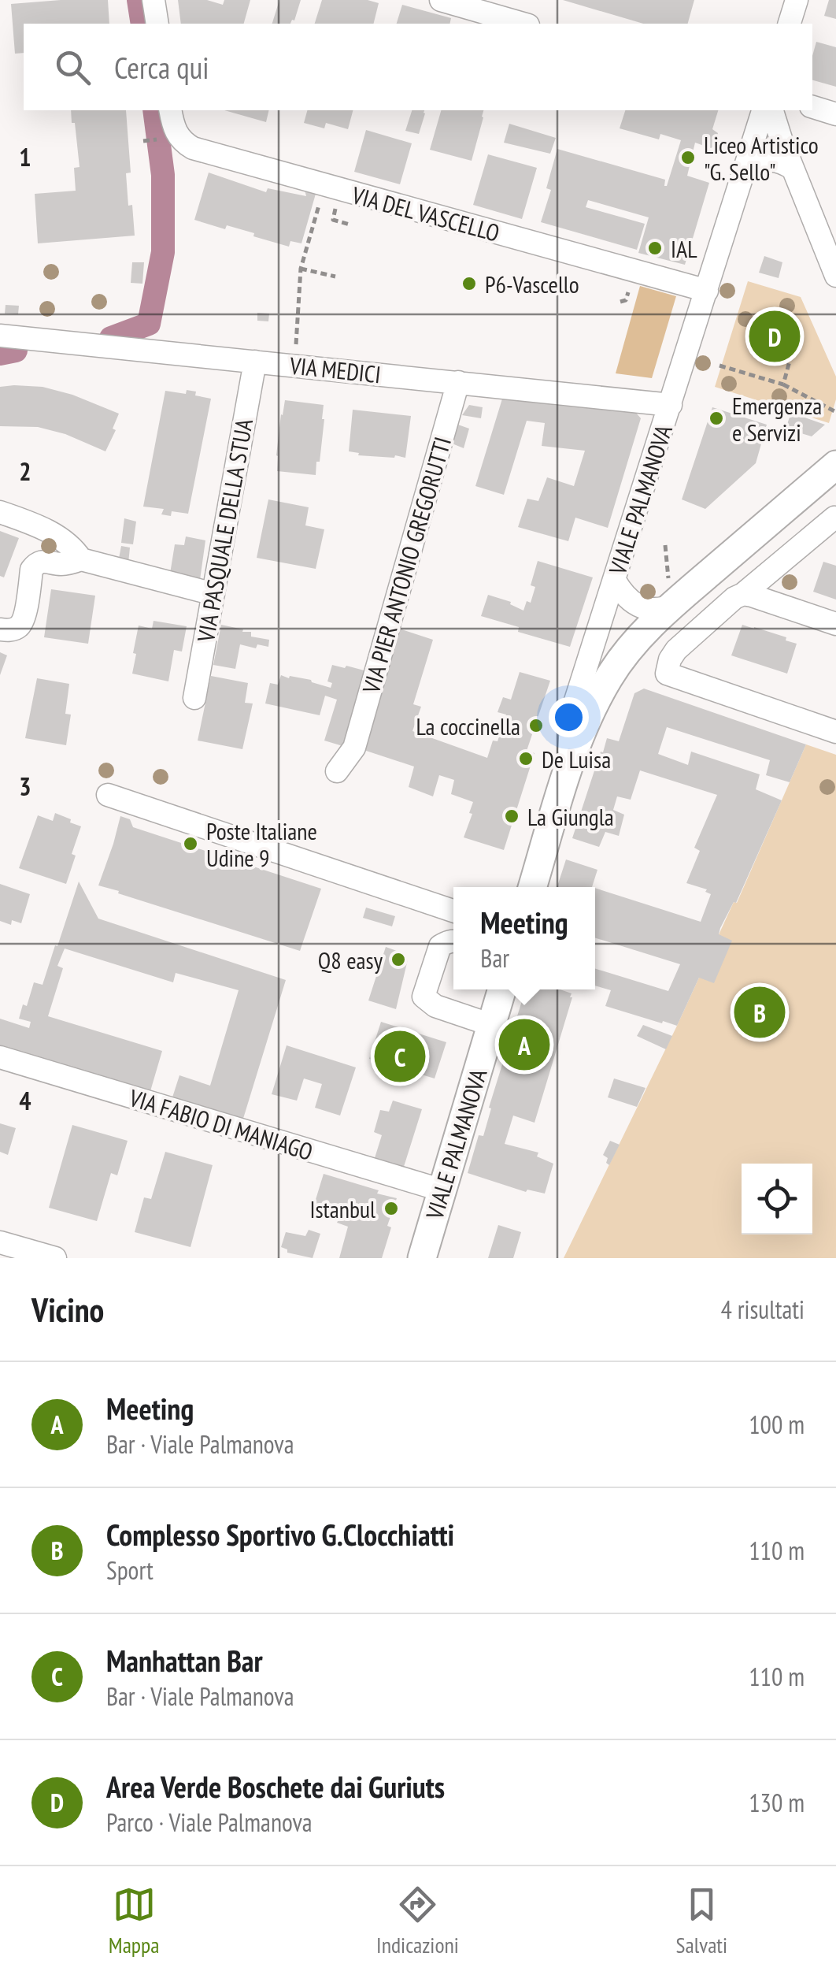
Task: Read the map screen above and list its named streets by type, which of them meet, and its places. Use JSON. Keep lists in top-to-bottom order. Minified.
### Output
{"streets":{"main road":["VIALE PALMANOVA"],"street":["VIA DEL VASCELLO","VIA MEDICI","VIA PASQUALE DELLA STUA","VIA PIER ANTONIO GREGORUTTI","VIA FABIO DI MANIAGO"]},"crossings":[["VIA DEL VASCELLO","VIALE PALMANOVA"],["VIA MEDICI","VIALE PALMANOVA"],["VIA MEDICI","VIA PASQUALE DELLA STUA"],["VIA MEDICI","VIA PIER ANTONIO GREGORUTTI"],["VIALE PALMANOVA","VIA FABIO DI MANIAGO"]],"places":["Liceo Artistico \"G. Sello\"","IAL","P6-Vascello","Emergenza e Servizi","La coccinella","De Luisa","La Giungla","Poste Italiane Udine 9","Q8 easy","Istanbul"],"page":{"search":"Cerca qui","pins":["D","B","A","C"],"popup":["Meeting","Bar"],"heading":["Vicino","4 risultati"],"list":[{"mark":"A","name":"Meeting","note":"Bar · Viale Palmanova","value":"100 m"},{"mark":"B","name":"Complesso Sportivo G.Clocchiatti","note":"Sport","value":"110 m"},{"mark":"C","name":"Manhattan Bar","note":"Bar · Viale Palmanova","value":"110 m"},{"mark":"D","name":"Area Verde Boschete dai Guriuts","note":"Parco · Viale Palmanova","value":"130 m"}],"nav":["Mappa","Indicazioni","Salvati"]},"grid":{"rows":["1","2","3","4"]}}
